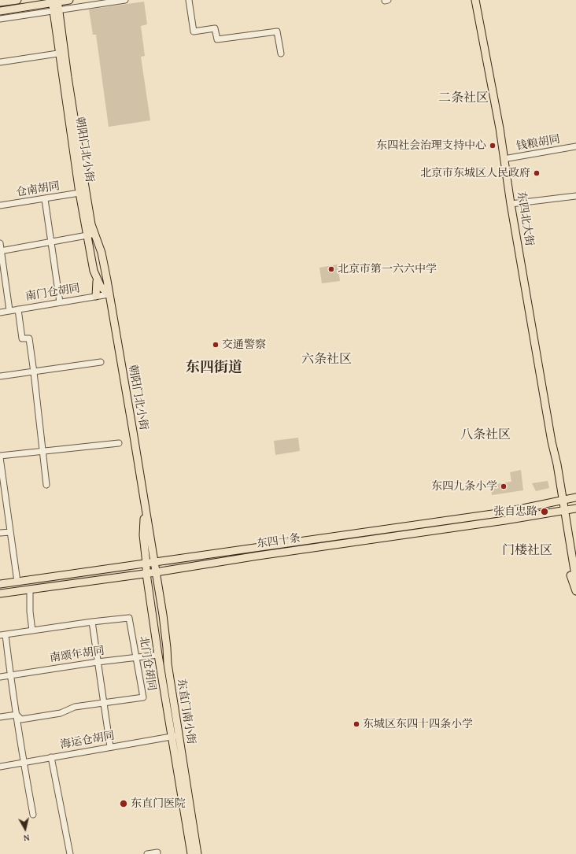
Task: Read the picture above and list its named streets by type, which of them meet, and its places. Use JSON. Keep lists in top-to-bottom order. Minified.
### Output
{"streets":{"main road":["朝阳门北小街","东四北大街","东四十条","东直门南小街"],"street":["钱粮胡同","仓南胡同","南门仓胡同","南颂年胡同","北门仓胡同","海运仓胡同"]},"crossings":[["钱粮胡同","东四北大街"],["朝阳门北小街","仓南胡同"],["朝阳门北小街","南门仓胡同"],["朝阳门北小街","东四十条"],["朝阳门北小街","东直门南小街"],["东四北大街","东四十条"],["东四十条","东直门南小街"],["南颂年胡同","北门仓胡同"],["南颂年胡同","东直门南小街"],["东直门南小街","海运仓胡同"]],"districts":["二条社区","六条社区","东四街道","八条社区","门楼社区"],"places":["东四社会治理支持中心","北京市东城区人民政府","北京市第一六六中学","交通警察","东四九条小学","张自忠路","东城区东四十四条小学","东直门医院"],"north":"bottom"}
